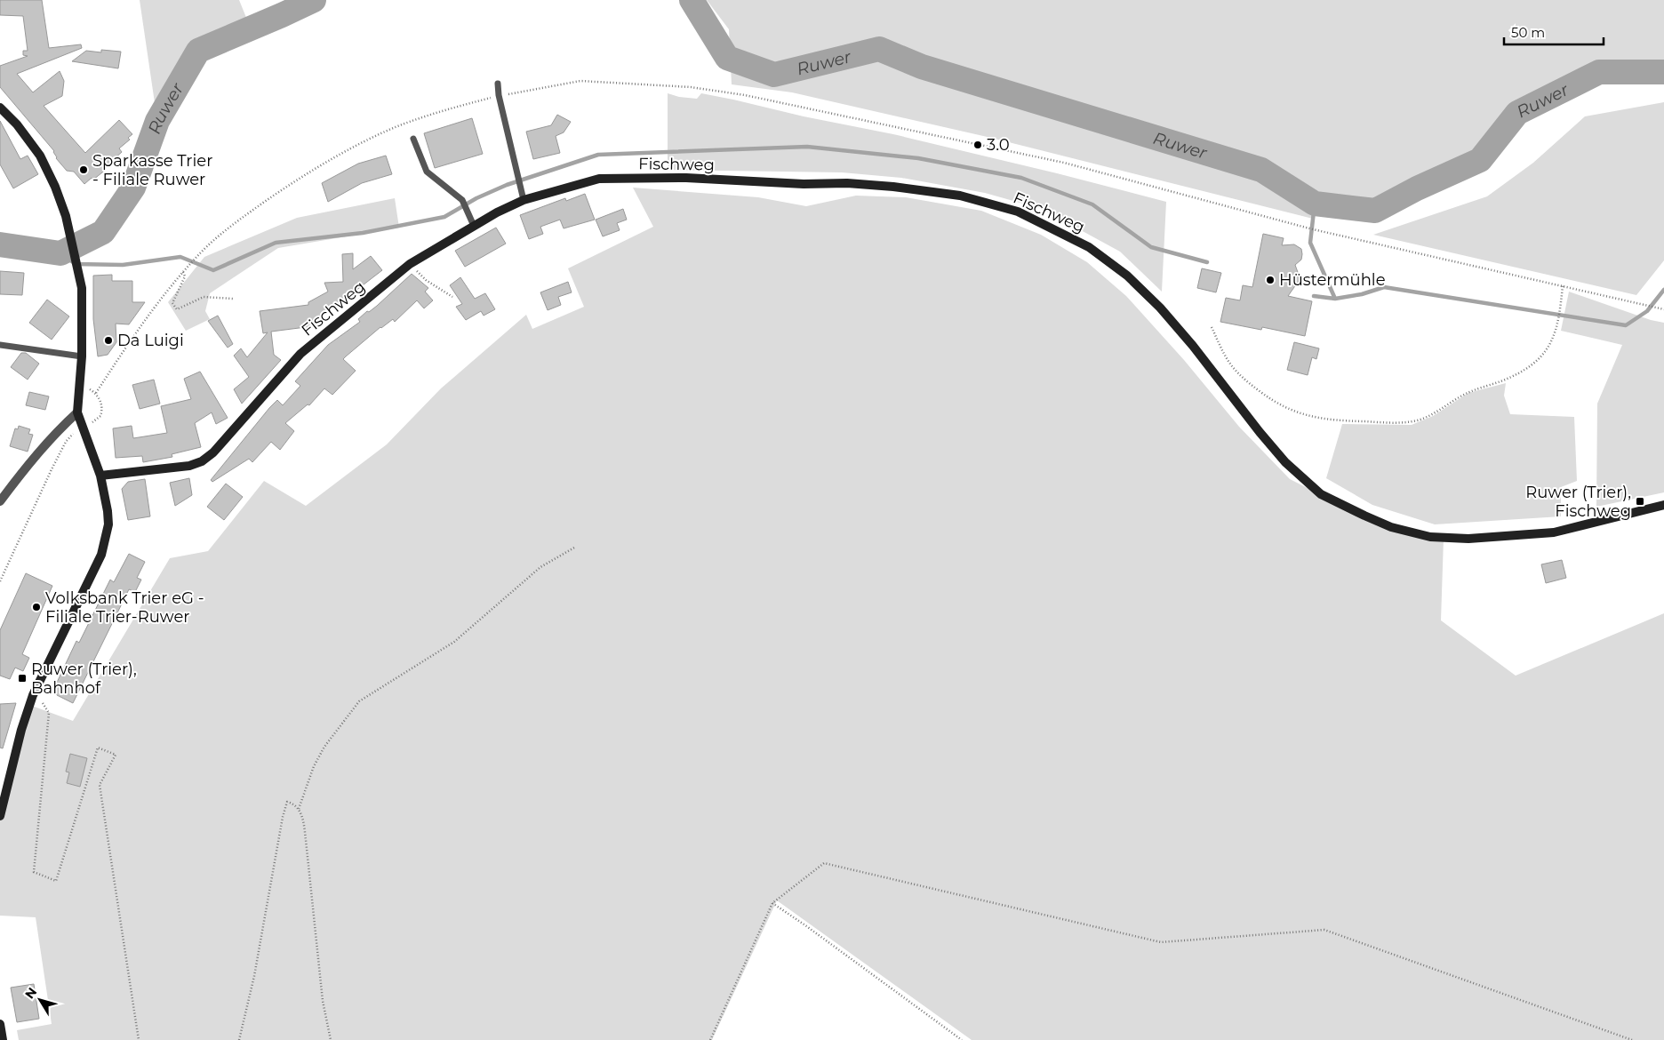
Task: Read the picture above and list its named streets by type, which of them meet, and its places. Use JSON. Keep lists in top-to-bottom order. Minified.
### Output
{"streets":{"main road":["Fischweg"]},"water":["Ruwer"],"places":{"other":["3.0","Sparkasse Trier - Filiale Ruwer","Hüstermühle","Da Luigi","Volksbank Trier eG - Filiale Trier-Ruwer"],"transit":["Ruwer (Trier), Fischweg","Ruwer (Trier), Bahnhof"]},"scale_bar":"50 m","north":"top left"}
